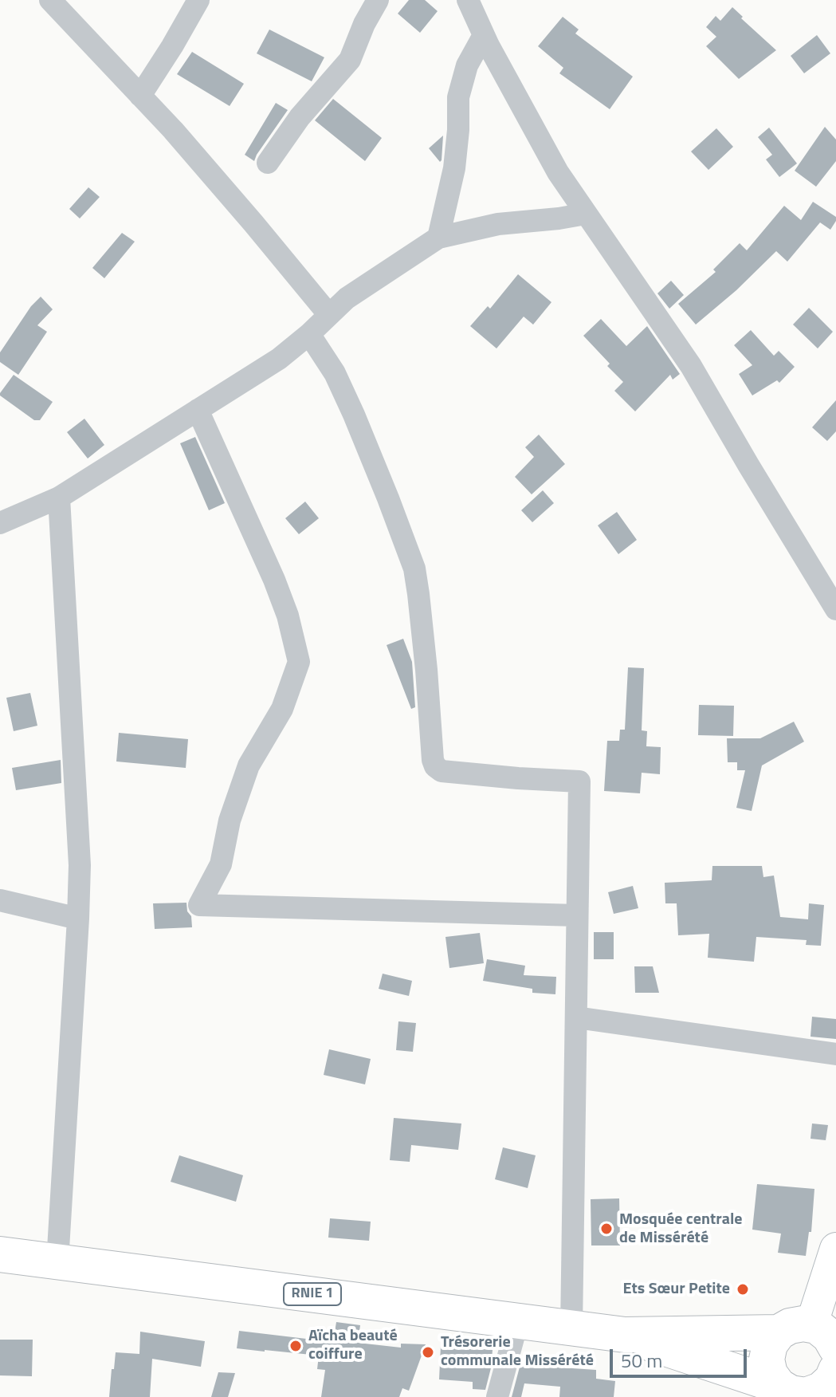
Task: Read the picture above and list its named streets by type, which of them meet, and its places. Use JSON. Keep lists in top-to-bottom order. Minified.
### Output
{"streets":{"highway":["RNIE 1"]},"places":["Mosquée centrale de Missérété","Ets Sœur Petite","Aïcha beauté coiffure","Trésorerie communale Missérété"],"scale_bar":"50 m"}
